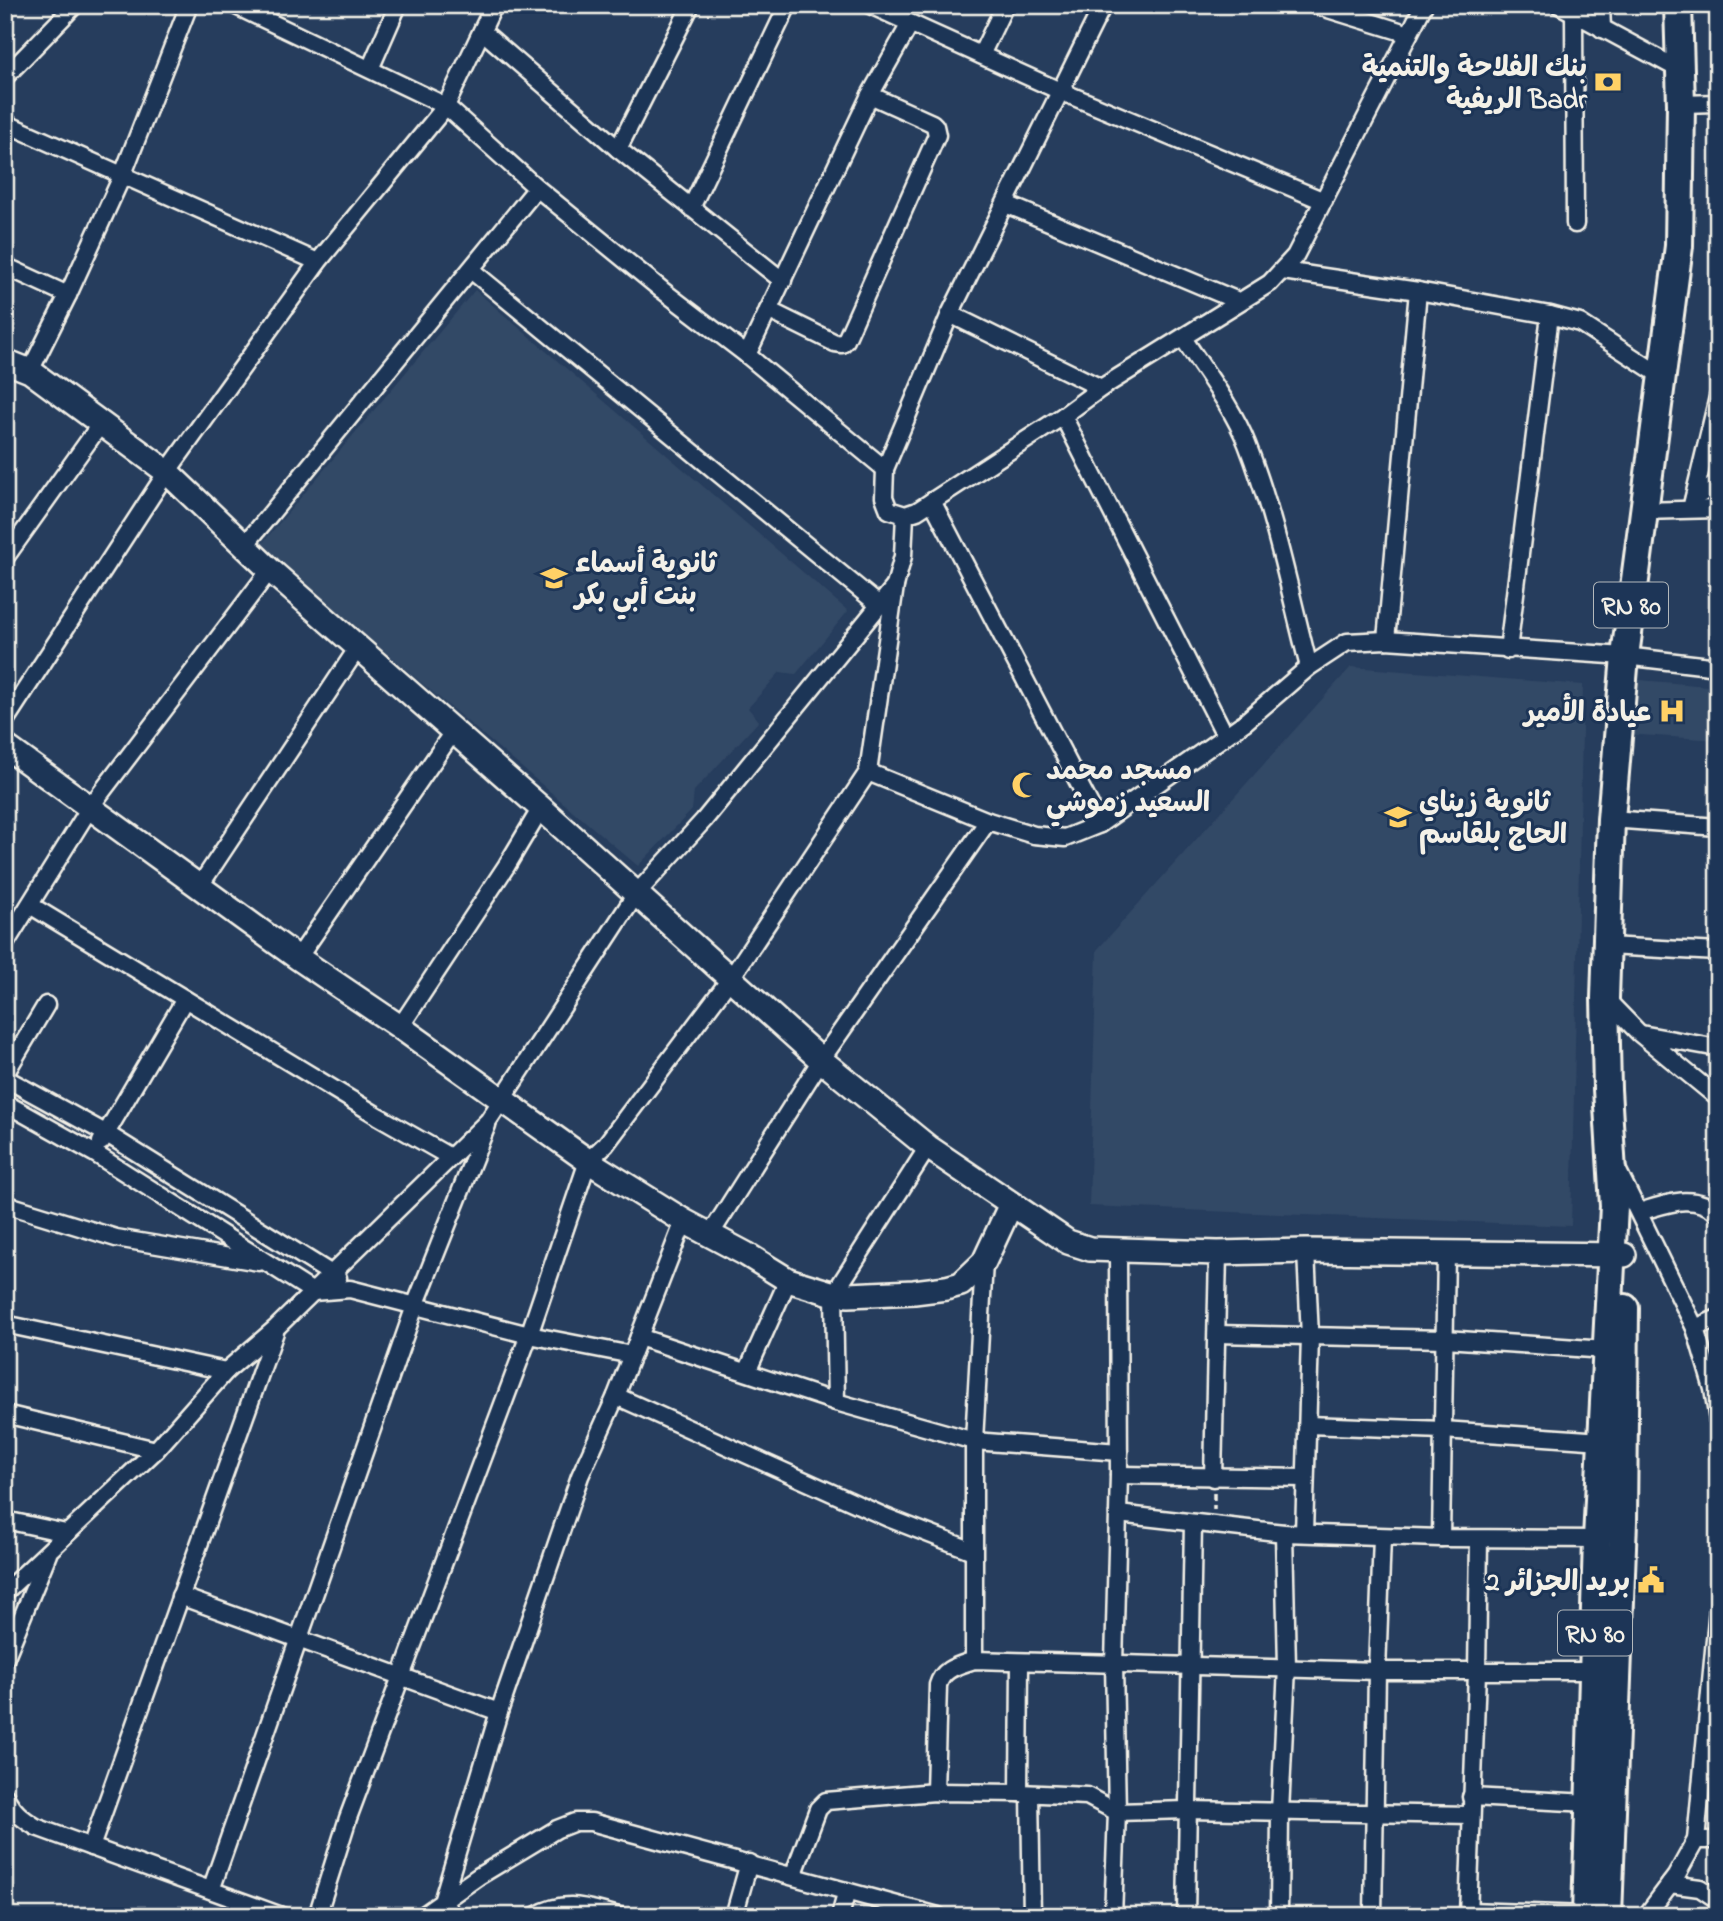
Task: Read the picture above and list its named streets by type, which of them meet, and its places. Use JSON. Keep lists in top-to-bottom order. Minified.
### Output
{"streets":{"main road":["RN 80"]},"places":{"bank":["بنك الفلاحة والتنمية الريفية Badr"],"school or university":["ثانوية أسماء بنت أبي بكر","ثانوية زيناي الحاج بلقاسم"],"hospital":["عيادة الأمير"],"mosque":["مسجد محمد السعيد زموشي"],"public building":["بريد الجزائر 2"]}}
